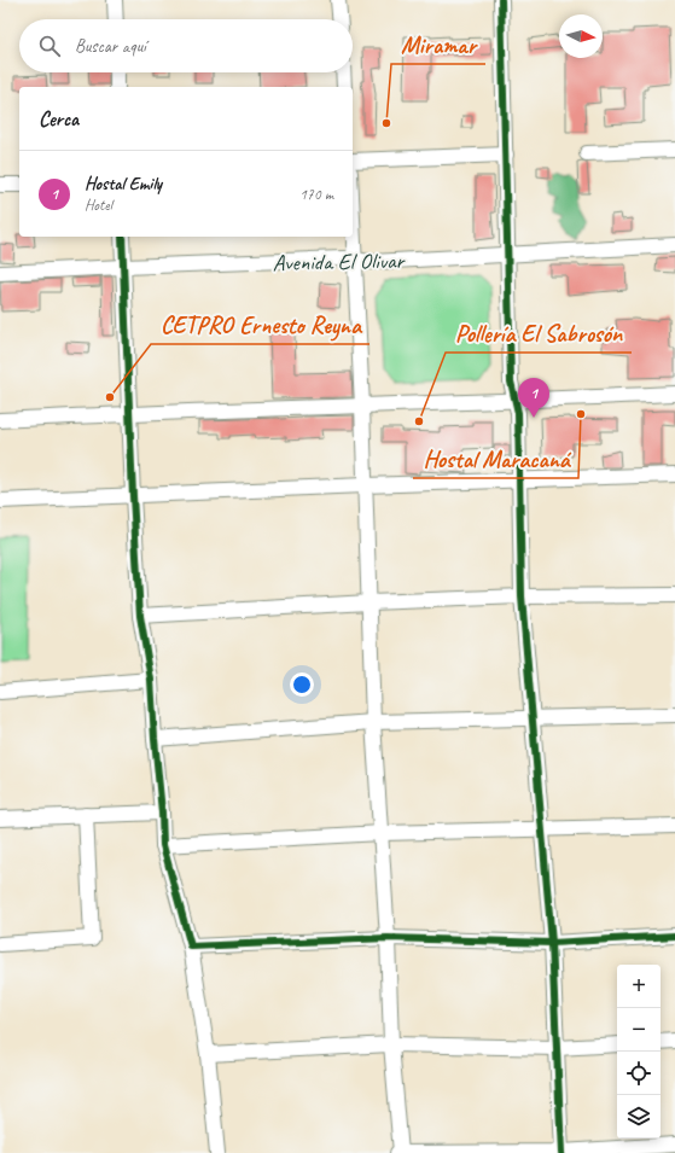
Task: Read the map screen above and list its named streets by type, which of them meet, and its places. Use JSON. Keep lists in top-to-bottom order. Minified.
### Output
{"streets":{"street":["Avenida El Olivar"]},"places":["Miramar","CETPRO Ernesto Reyna","Hostal Maracaná","Pollería El Sabrosón"],"north":"right","page":{"search":"Buscar aquí","heading":"Cerca","list":[{"mark":"1","name":"Hostal Emily","note":"Hotel","value":"170 m"}],"pins":"1","map_buttons":["+","−"]}}
